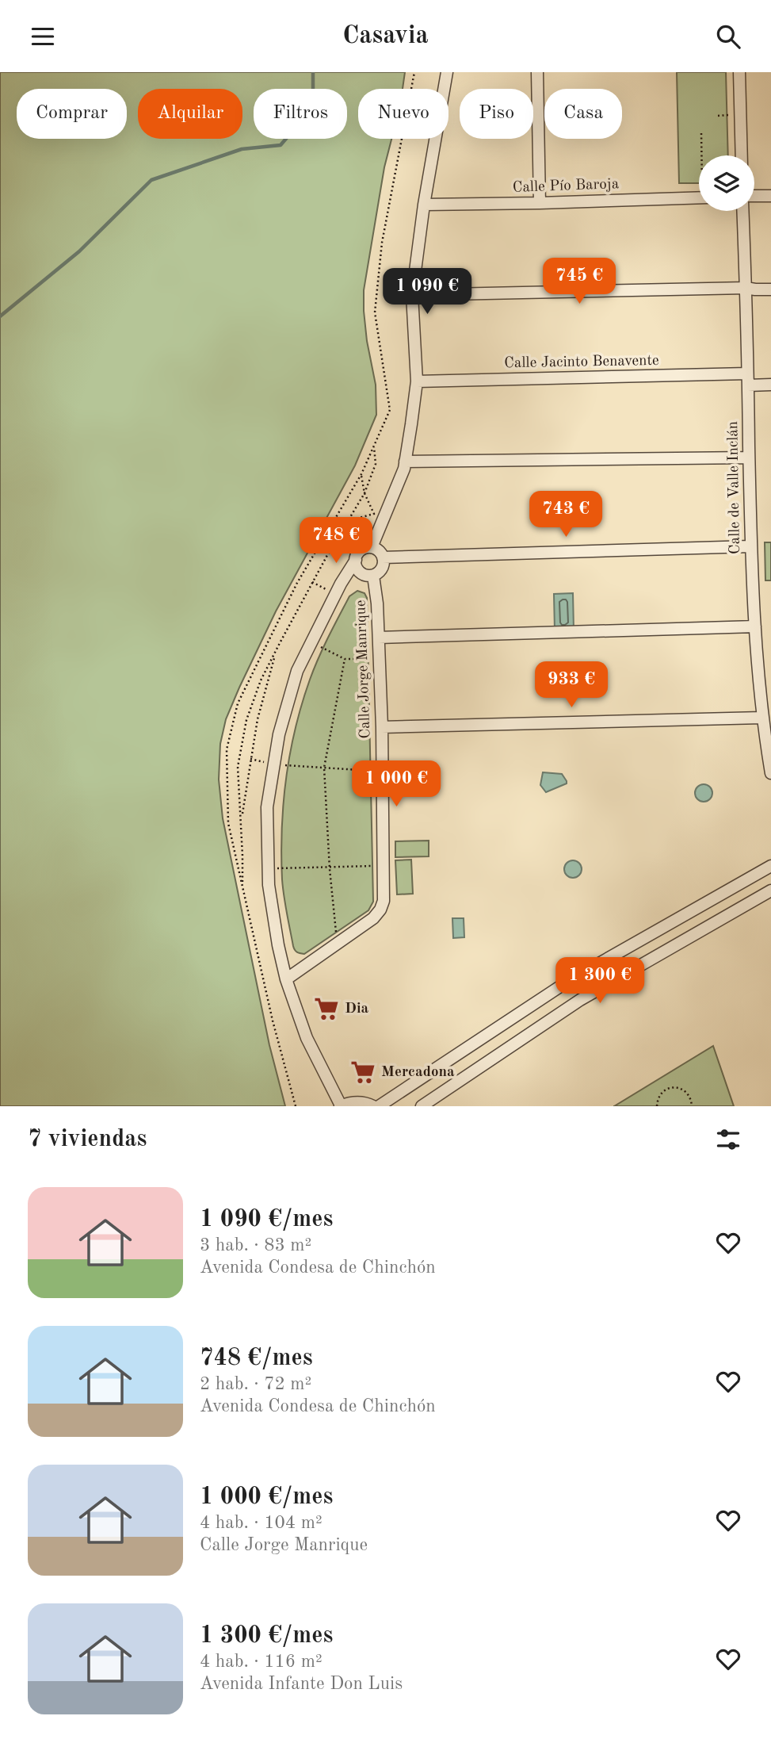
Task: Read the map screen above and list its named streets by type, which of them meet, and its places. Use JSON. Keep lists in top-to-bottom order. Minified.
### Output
{"streets":{"street":["Calle Pío Baroja","Calle Jacinto Benavente","Calle de Valle Inclán","Calle Jorge Manrique"]},"crossings":[["Calle Jacinto Benavente","Calle de Valle Inclán"]],"places":{"supermarket":["Dia","Mercadona"]},"page":{"header":"Casavia","chip":["Comprar","Alquilar","Filtros","Nuevo","Piso","Casa"],"price":["745 €","1 090 €","743 €","748 €","933 €","1 000 €","1 300 €"],"heading":"7 viviendas","list":[{"name":"1 090 €/mes","note":"3 hab. · 83 m² · Avenida Condesa de Chinchón"},{"name":"748 €/mes","note":"2 hab. · 72 m² · Avenida Condesa de Chinchón"},{"name":"1 000 €/mes","note":"4 hab. · 104 m² · Calle Jorge Manrique"},{"name":"1 300 €/mes","note":"4 hab. · 116 m² · Avenida Infante Don Luis"}]}}
